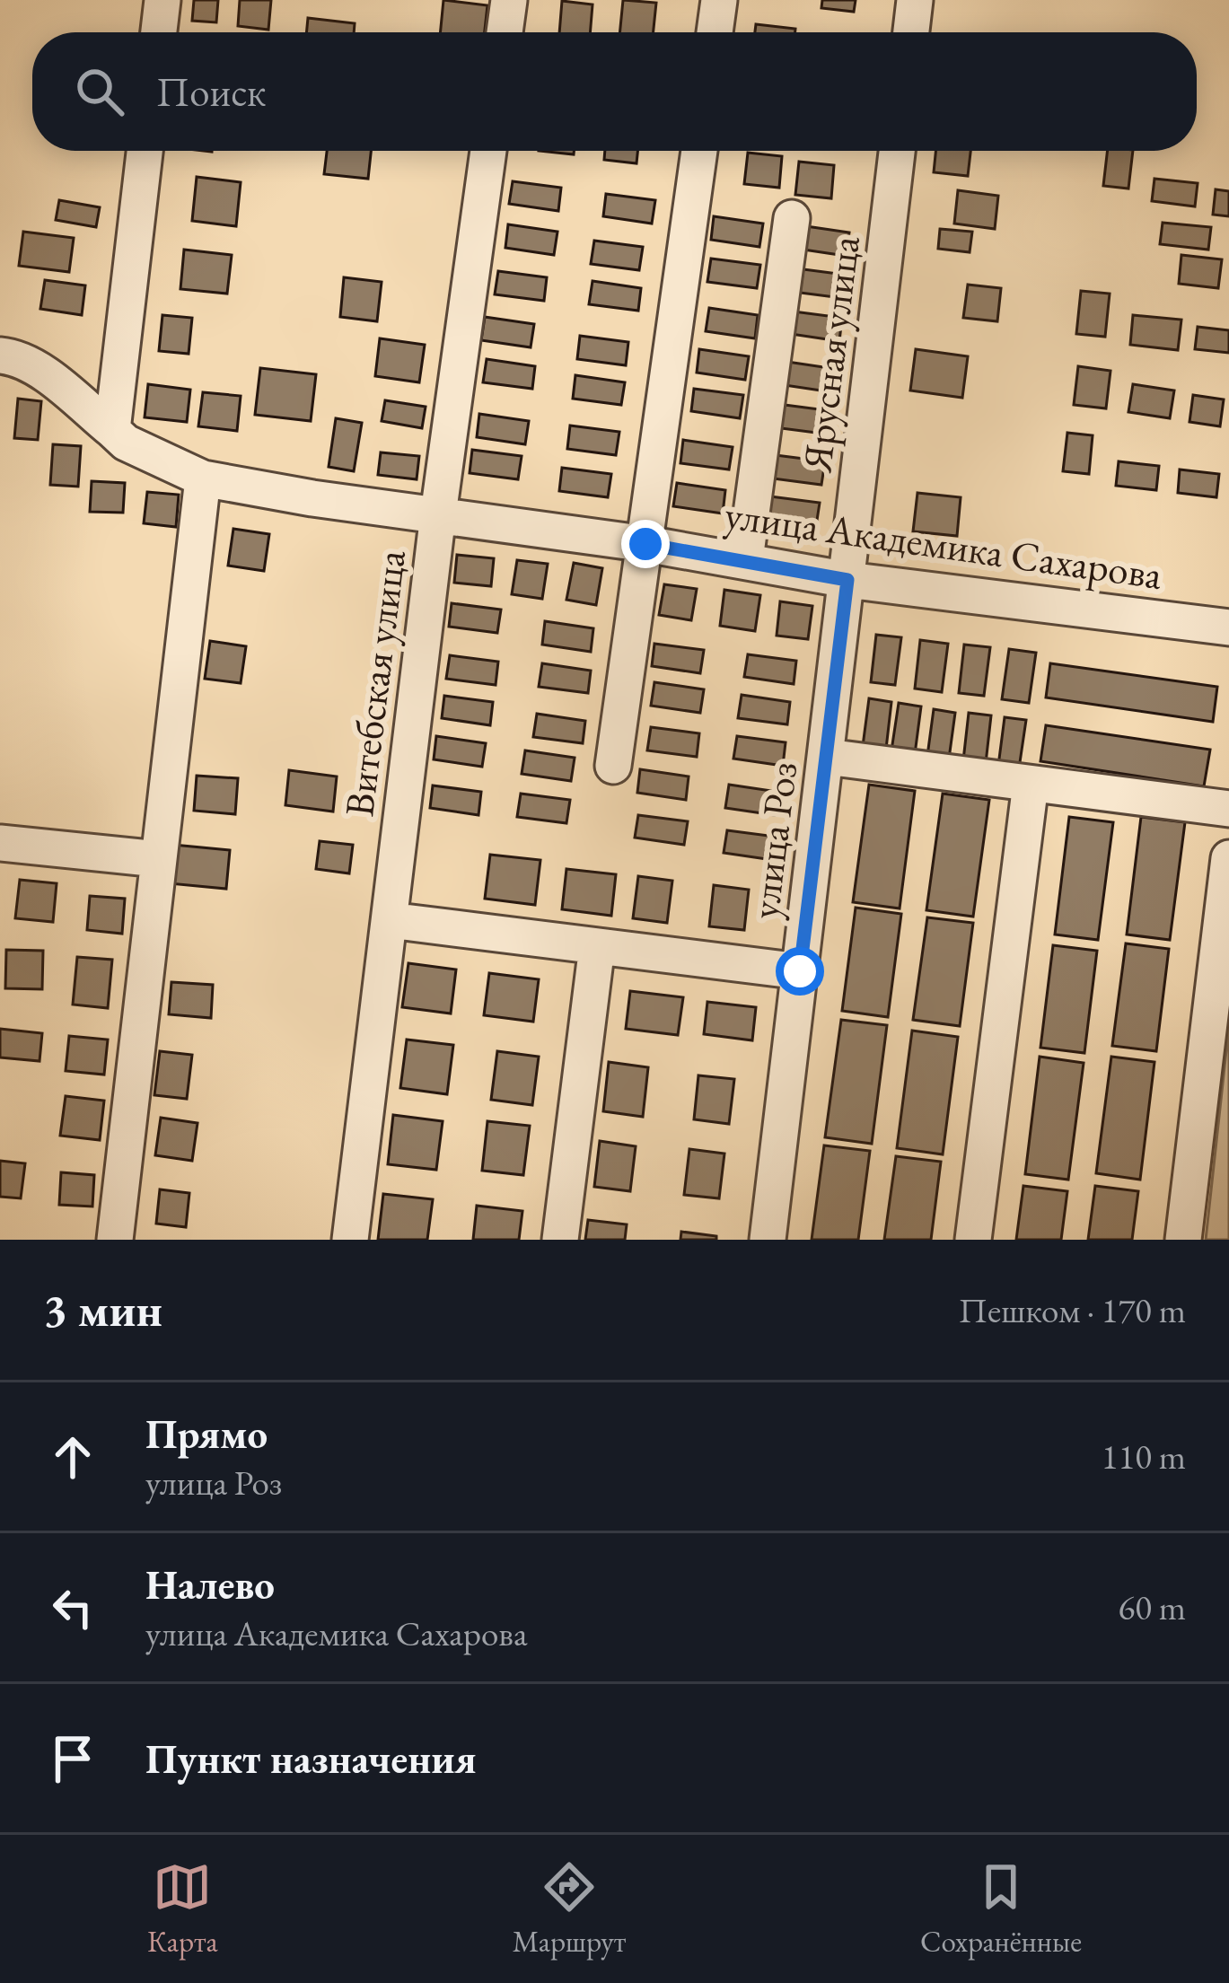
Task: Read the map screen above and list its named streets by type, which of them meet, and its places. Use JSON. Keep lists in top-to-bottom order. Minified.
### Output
{"streets":{"street":["Ярусная улица","улица Академика Сахарова","Витебская улица","улица Роз"]},"crossings":[["Ярусная улица","улица Академика Сахарова"],["Ярусная улица","улица Роз"],["улица Академика Сахарова","Витебская улица"],["улица Академика Сахарова","улица Роз"]],"page":{"search":"Поиск","heading":["3 мин","Пешком · 170 m"],"list":[["Прямо","улица Роз","110 m"],["Налево","улица Академика Сахарова","60 m"],"Пункт назначения"],"nav":["Карта","Маршрут","Сохранённые"]}}
